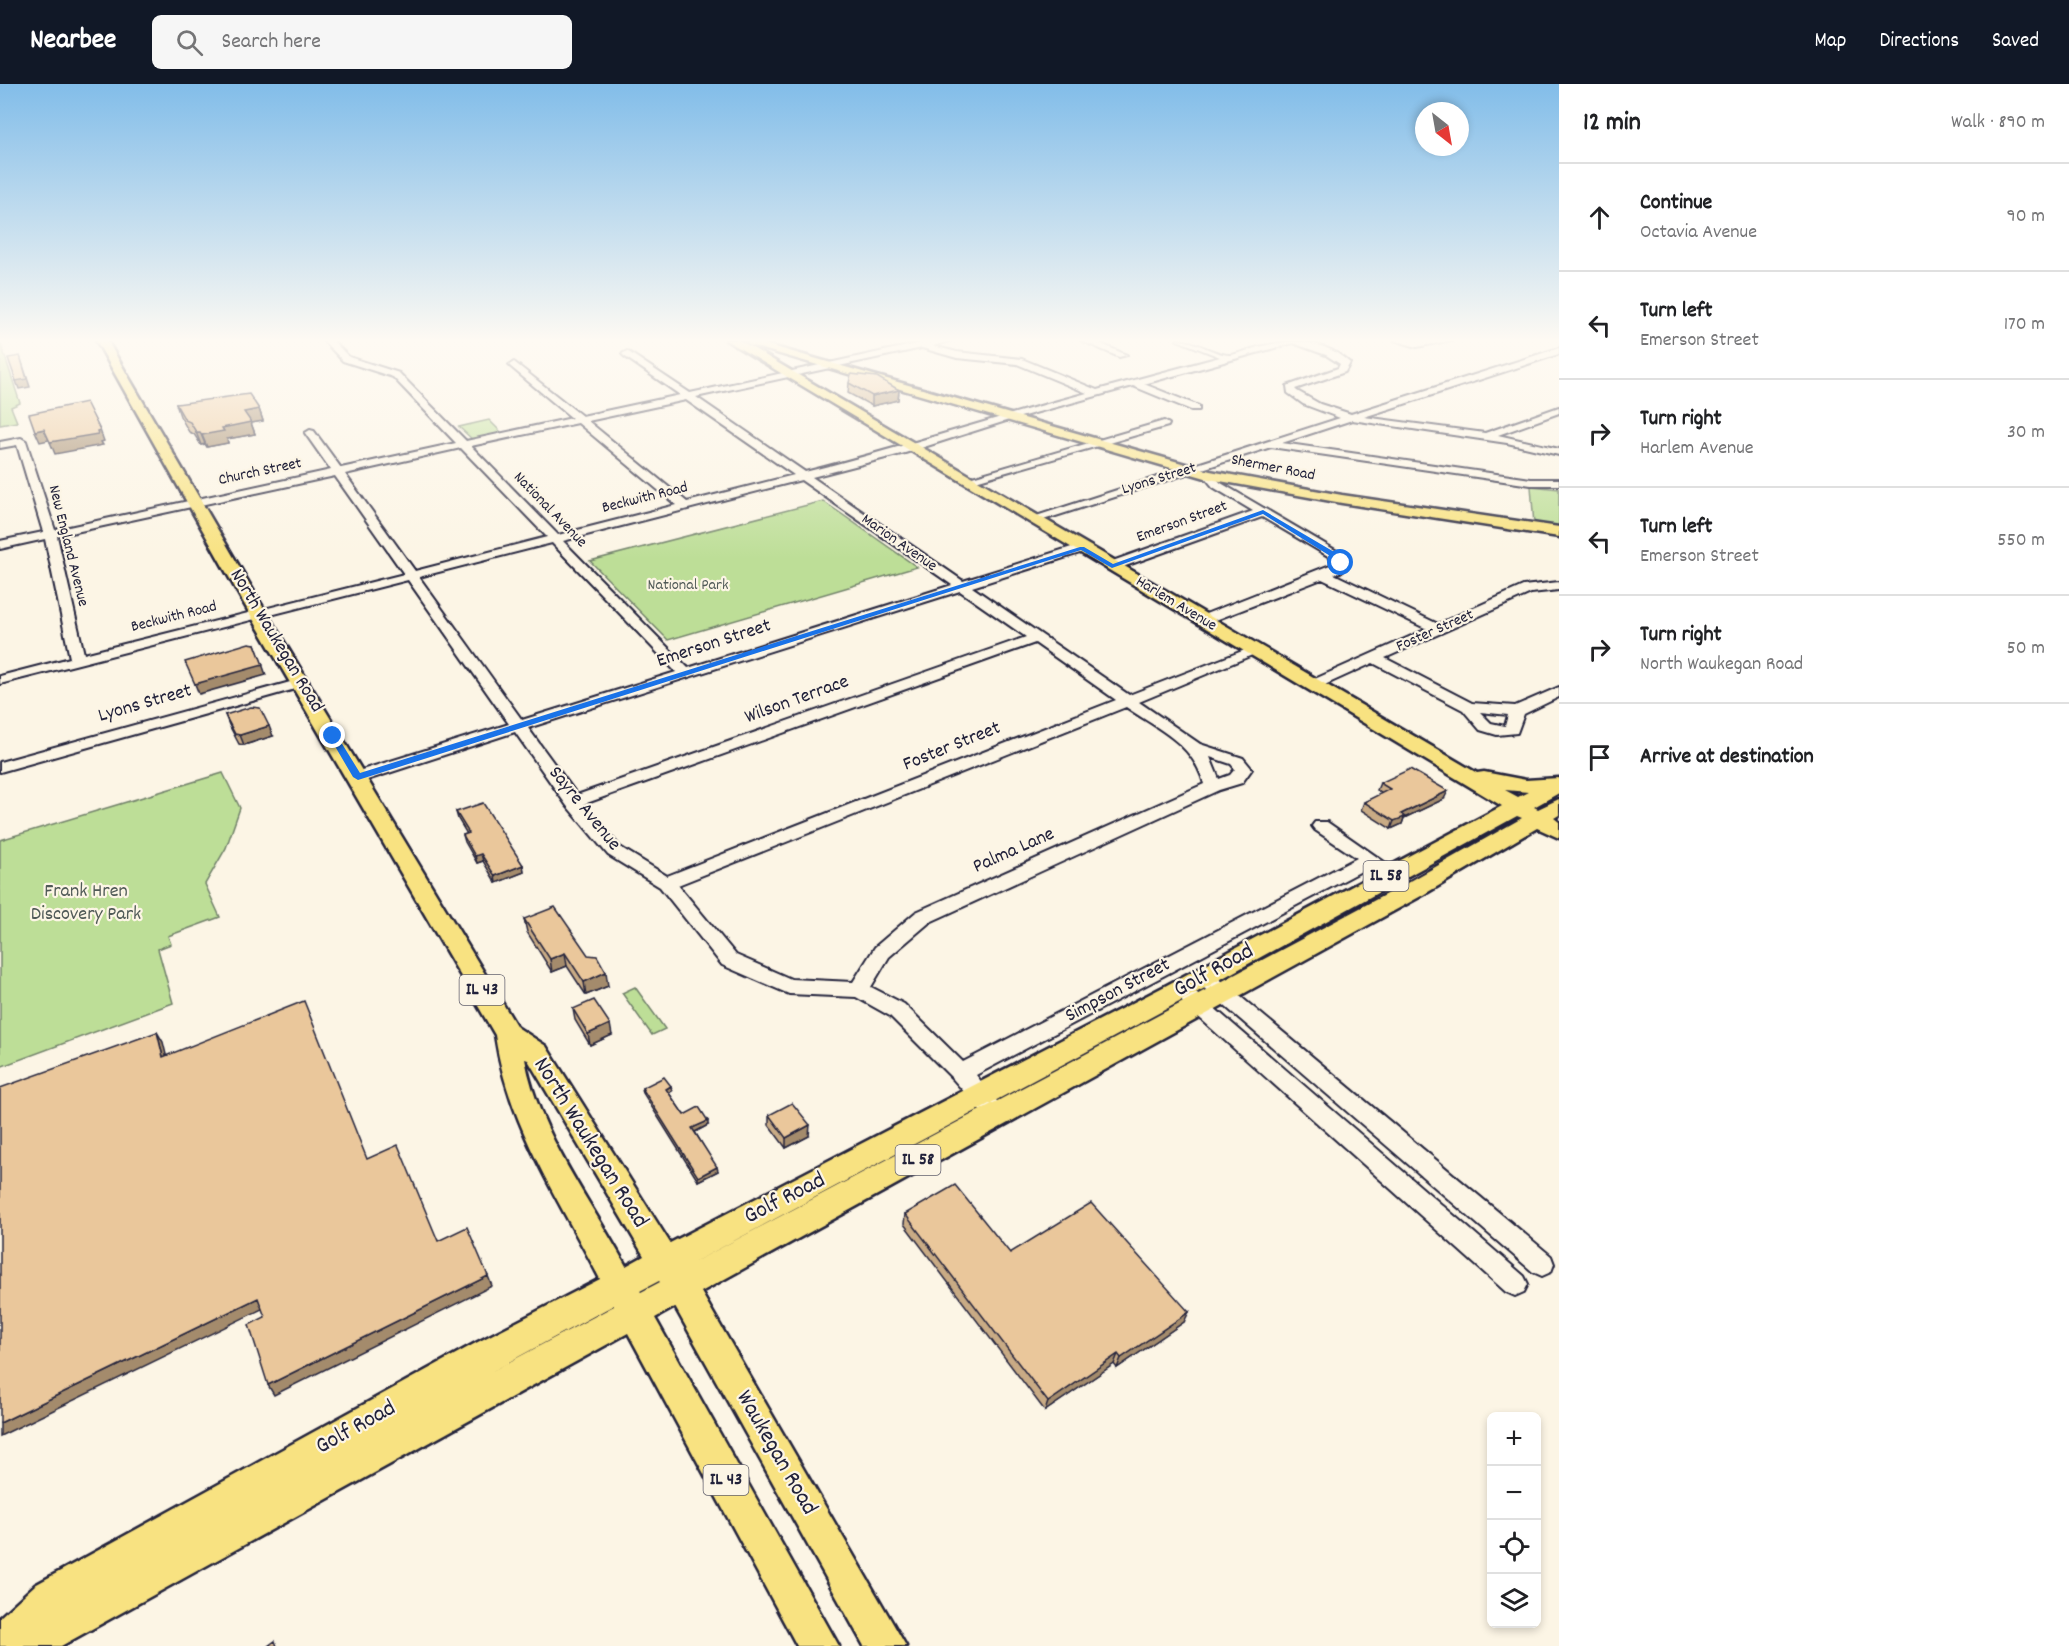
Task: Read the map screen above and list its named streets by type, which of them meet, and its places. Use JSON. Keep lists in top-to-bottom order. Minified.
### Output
{"streets":{"main road":["Shermer Road","Harlem Avenue","North Waukegan Road","IL 58","Golf Road","IL 43","Waukegan Road"],"street":["Church Street","Lyons Street","Beckwith Road","National Avenue","Emerson Street","Marion Avenue","New England Avenue","Foster Street","Wilson Terrace","Sayre Avenue","Palma Lane","Simpson Street"]},"crossings":[["Shermer Road","Lyons Street"],["Shermer Road","Beckwith Road"],["Church Street","National Avenue"],["Church Street","New England Avenue"],["Church Street","North Waukegan Road"],["Church Street","Sayre Avenue"],["Lyons Street","Harlem Avenue"],["Lyons Street","North Waukegan Road"],["Beckwith Road","National Avenue"],["Beckwith Road","Marion Avenue"],["Beckwith Road","New England Avenue"],["Beckwith Road","Harlem Avenue"],["Beckwith Road","North Waukegan Road"],["Beckwith Road","Sayre Avenue"],["National Avenue","Emerson Street"],["Emerson Street","Marion Avenue"],["Emerson Street","Harlem Avenue"],["Emerson Street","North Waukegan Road"],["Emerson Street","Sayre Avenue"],["Marion Avenue","Foster Street"],["Marion Avenue","Wilson Terrace"],["Marion Avenue","Palma Lane"],["Harlem Avenue","Foster Street"],["Harlem Avenue","Golf Road"],["Foster Street","Sayre Avenue"],["North Waukegan Road","Golf Road"],["North Waukegan Road","IL 43"],["North Waukegan Road","Waukegan Road"],["Wilson Terrace","Sayre Avenue"],["Sayre Avenue","Palma Lane"],["Sayre Avenue","Golf Road"],["Sayre Avenue","Simpson Street"],["Golf Road","IL 43"],["Golf Road","Waukegan Road"]],"parks":["National Park","Frank Hren Discovery Park"],"north":"bottom right","page":{"header":"Nearbee","search":"Search here","nav":["Map","Directions","Saved"],"heading":["12 min","Walk · 890 m"],"list":[["Continue","Octavia Avenue","90 m"],["Turn left","Emerson Street","170 m"],["Turn right","Harlem Avenue","30 m"],["Turn left","Emerson Street","550 m"],["Turn right","North Waukegan Road","50 m"],"Arrive at destination"],"map_buttons":["+","−"]}}
